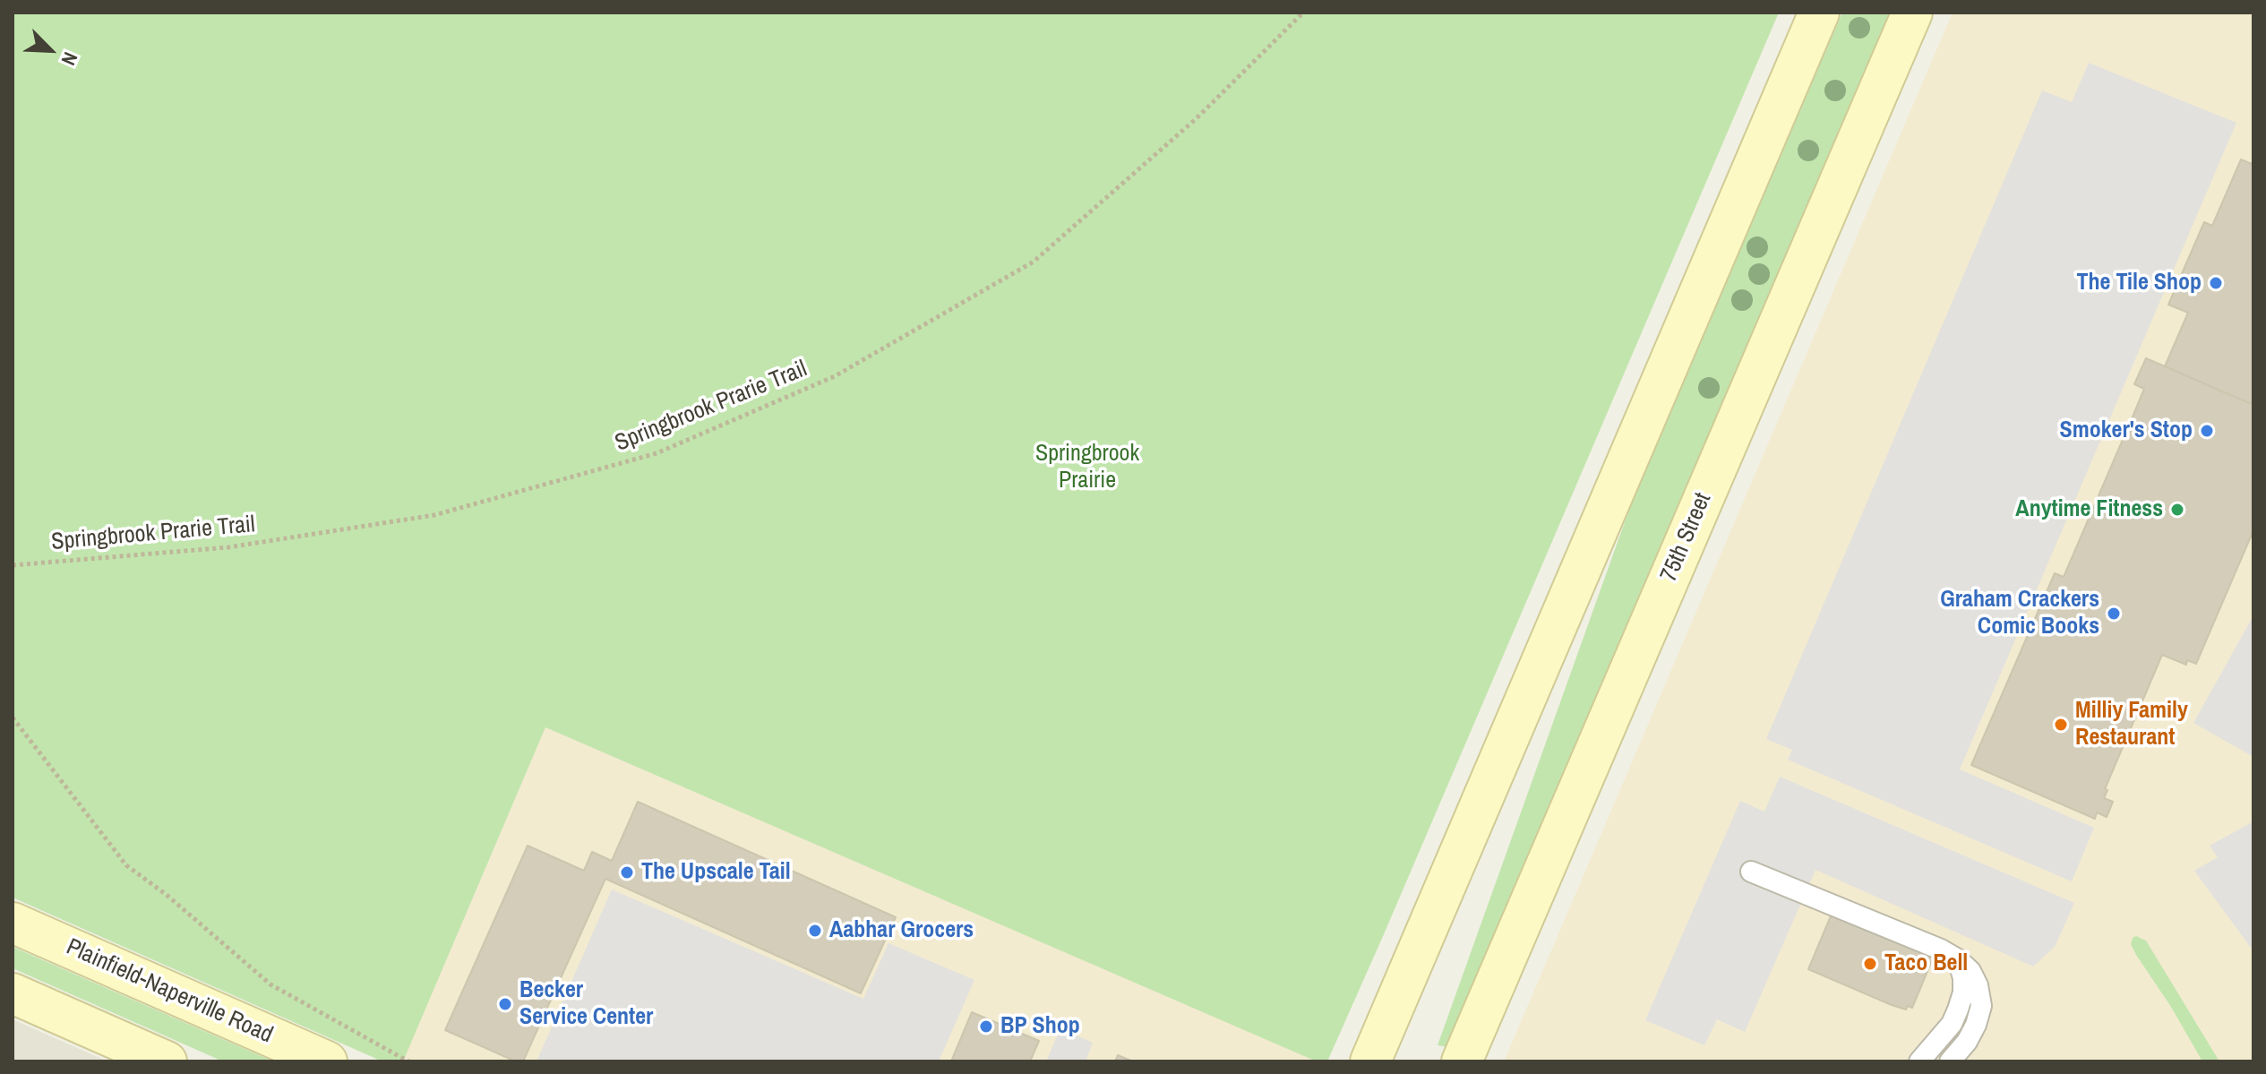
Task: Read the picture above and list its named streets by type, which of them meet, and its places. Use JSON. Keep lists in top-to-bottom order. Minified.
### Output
{"streets":{"main road":["75th Street","Plainfield-Naperville Road"],"path":["Springbrook Prarie Trail"]},"parks":["Springbrook Prairie"],"places":["The Tile Shop","Smoker's Stop","Anytime Fitness","Graham Crackers Comic Books","Milliy Family Restaurant","The Upscale Tail","Aabhar Grocers","Taco Bell","Becker Service Center","BP Shop"],"north":"bottom right"}
